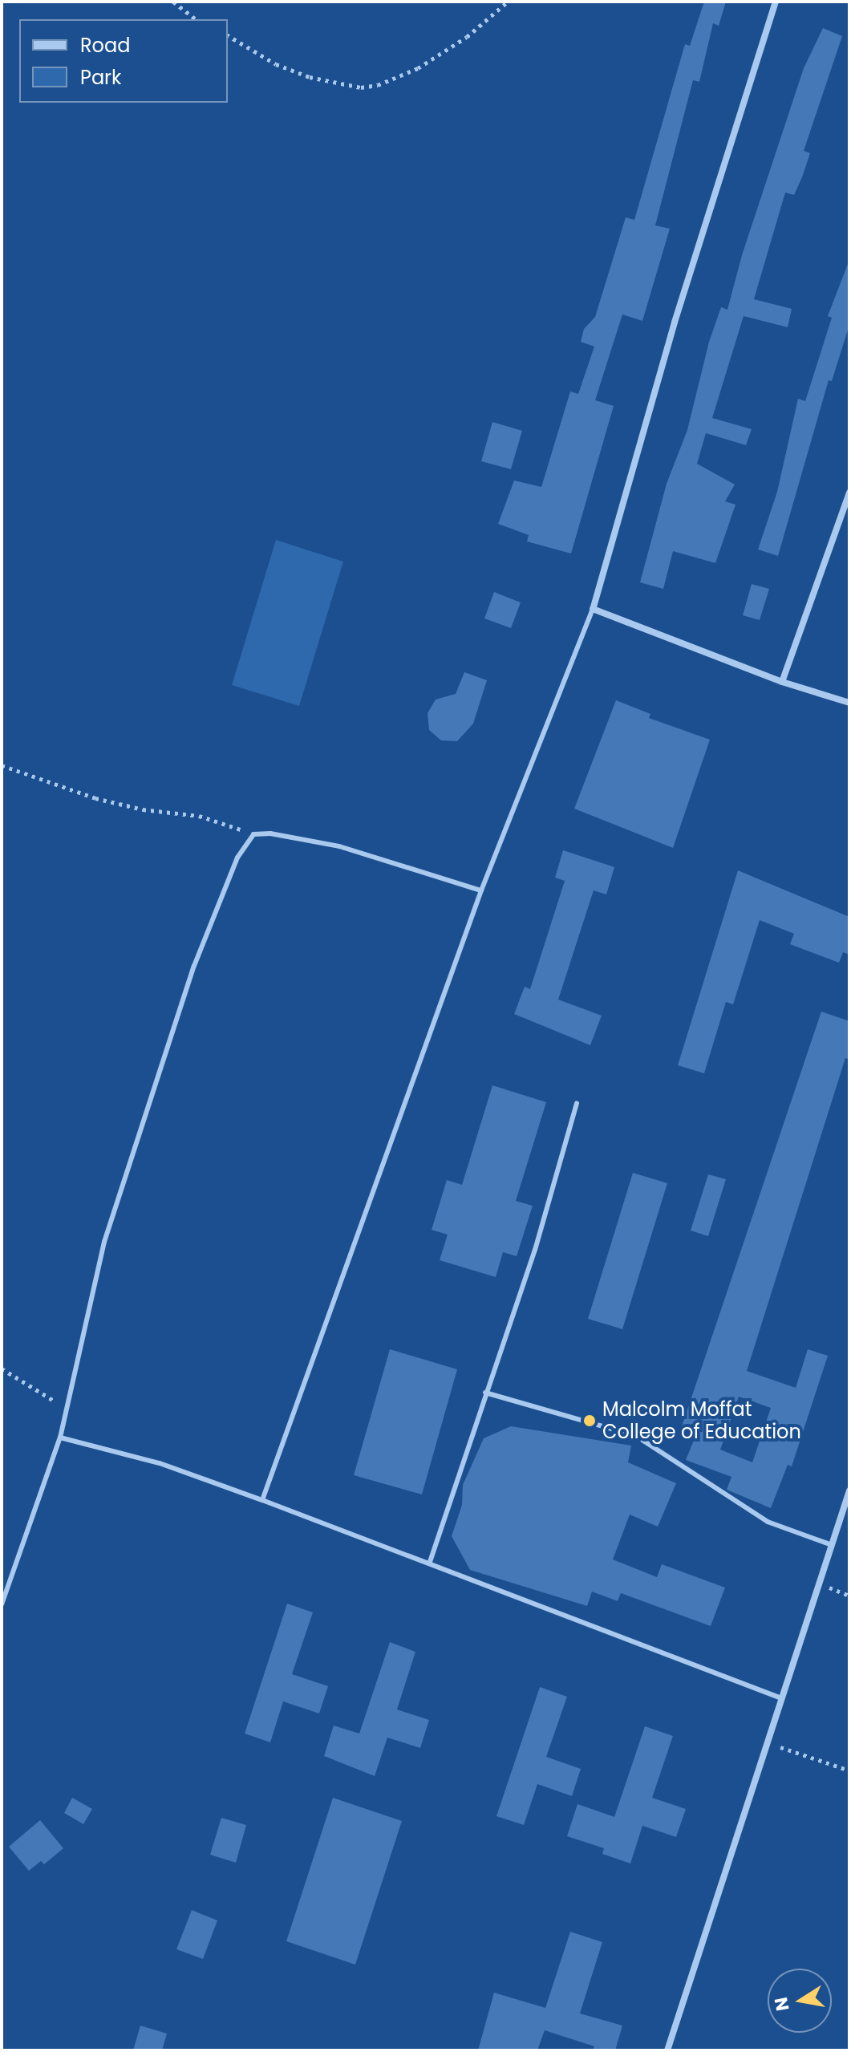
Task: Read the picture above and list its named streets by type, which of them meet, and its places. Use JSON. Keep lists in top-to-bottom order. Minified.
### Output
{"places":["Malcolm Moffat College of Education"],"legend":["Road","Park"],"north":"left"}
